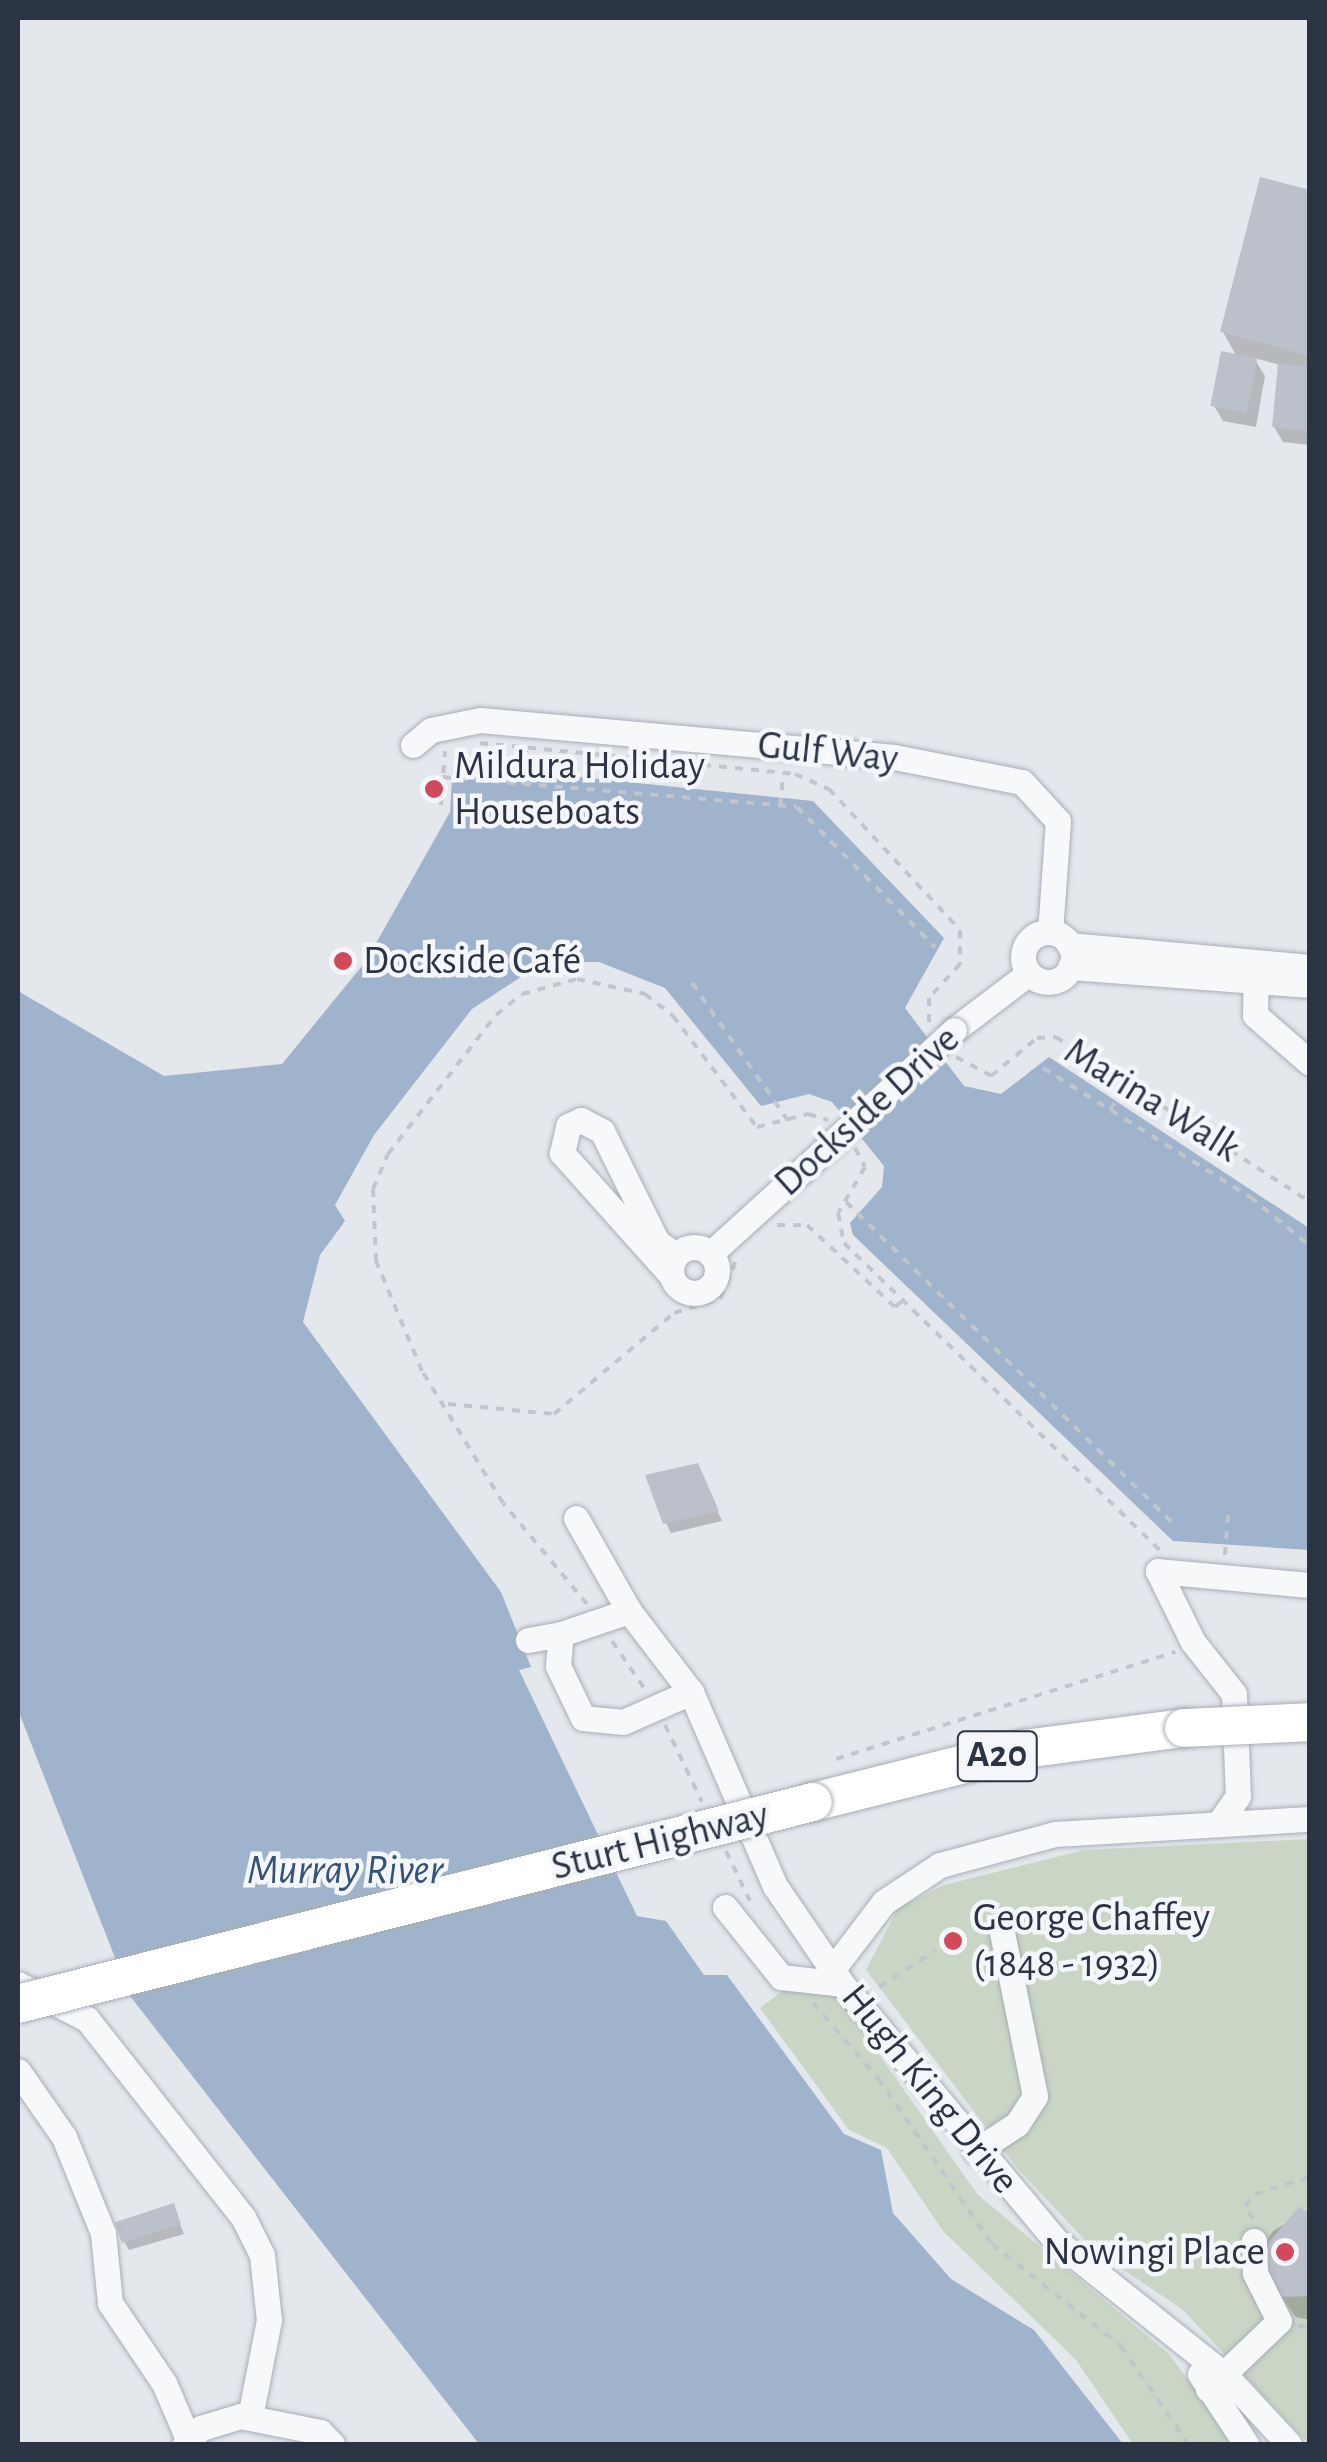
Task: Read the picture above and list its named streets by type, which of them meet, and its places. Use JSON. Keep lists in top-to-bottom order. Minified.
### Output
{"streets":{"highway":["A20","Sturt Highway"],"street":["Gulf Way","Dockside Drive","Hugh King Drive"],"path":["Marina Walk"]},"crossings":[["Marina Walk","Dockside Drive"]],"water":["Murray River"],"places":["Mildura Holiday Houseboats","Dockside Café","George Chaffey (1848 - 1932)","Nowingi Place"]}
